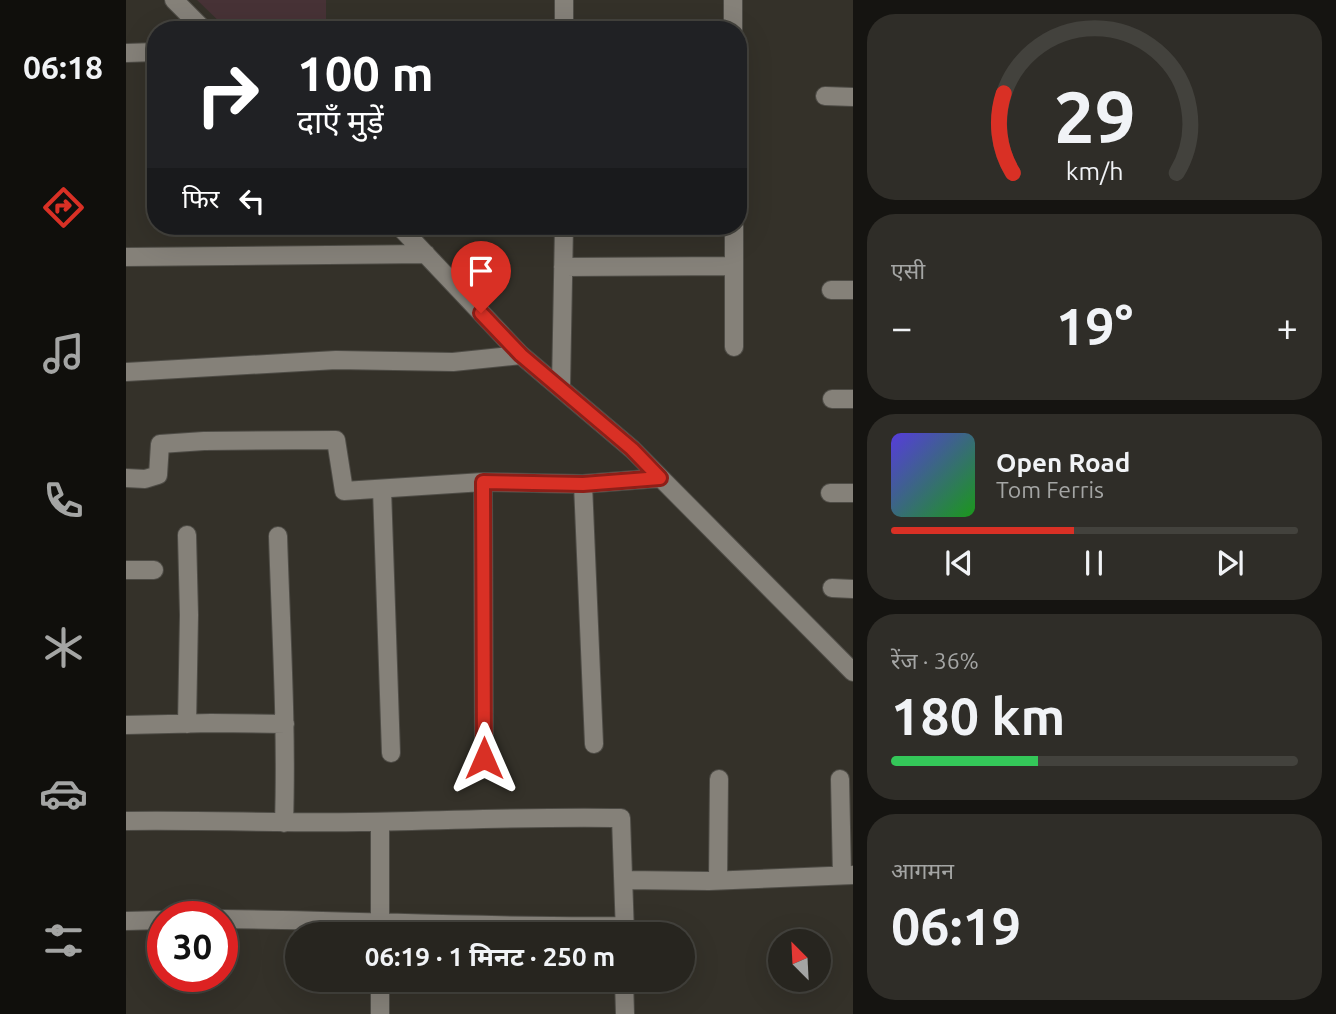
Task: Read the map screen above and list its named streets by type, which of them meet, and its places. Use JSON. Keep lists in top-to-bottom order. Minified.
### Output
{"north":"top left","page":{"tabs":"06:18","turn":["100 m","दाएँ मुड़ें"],"then":"फिर","tile":["एसी",["रेंज · 36%","180 km"],["आगमन","06:19"]],"heat":["−","19°","+"],"song":["Open Road","Tom Ferris"],"limit":"30","trip":"06:19 · 1 मिनट · 250 m","gauge":["29","km/h"]}}
